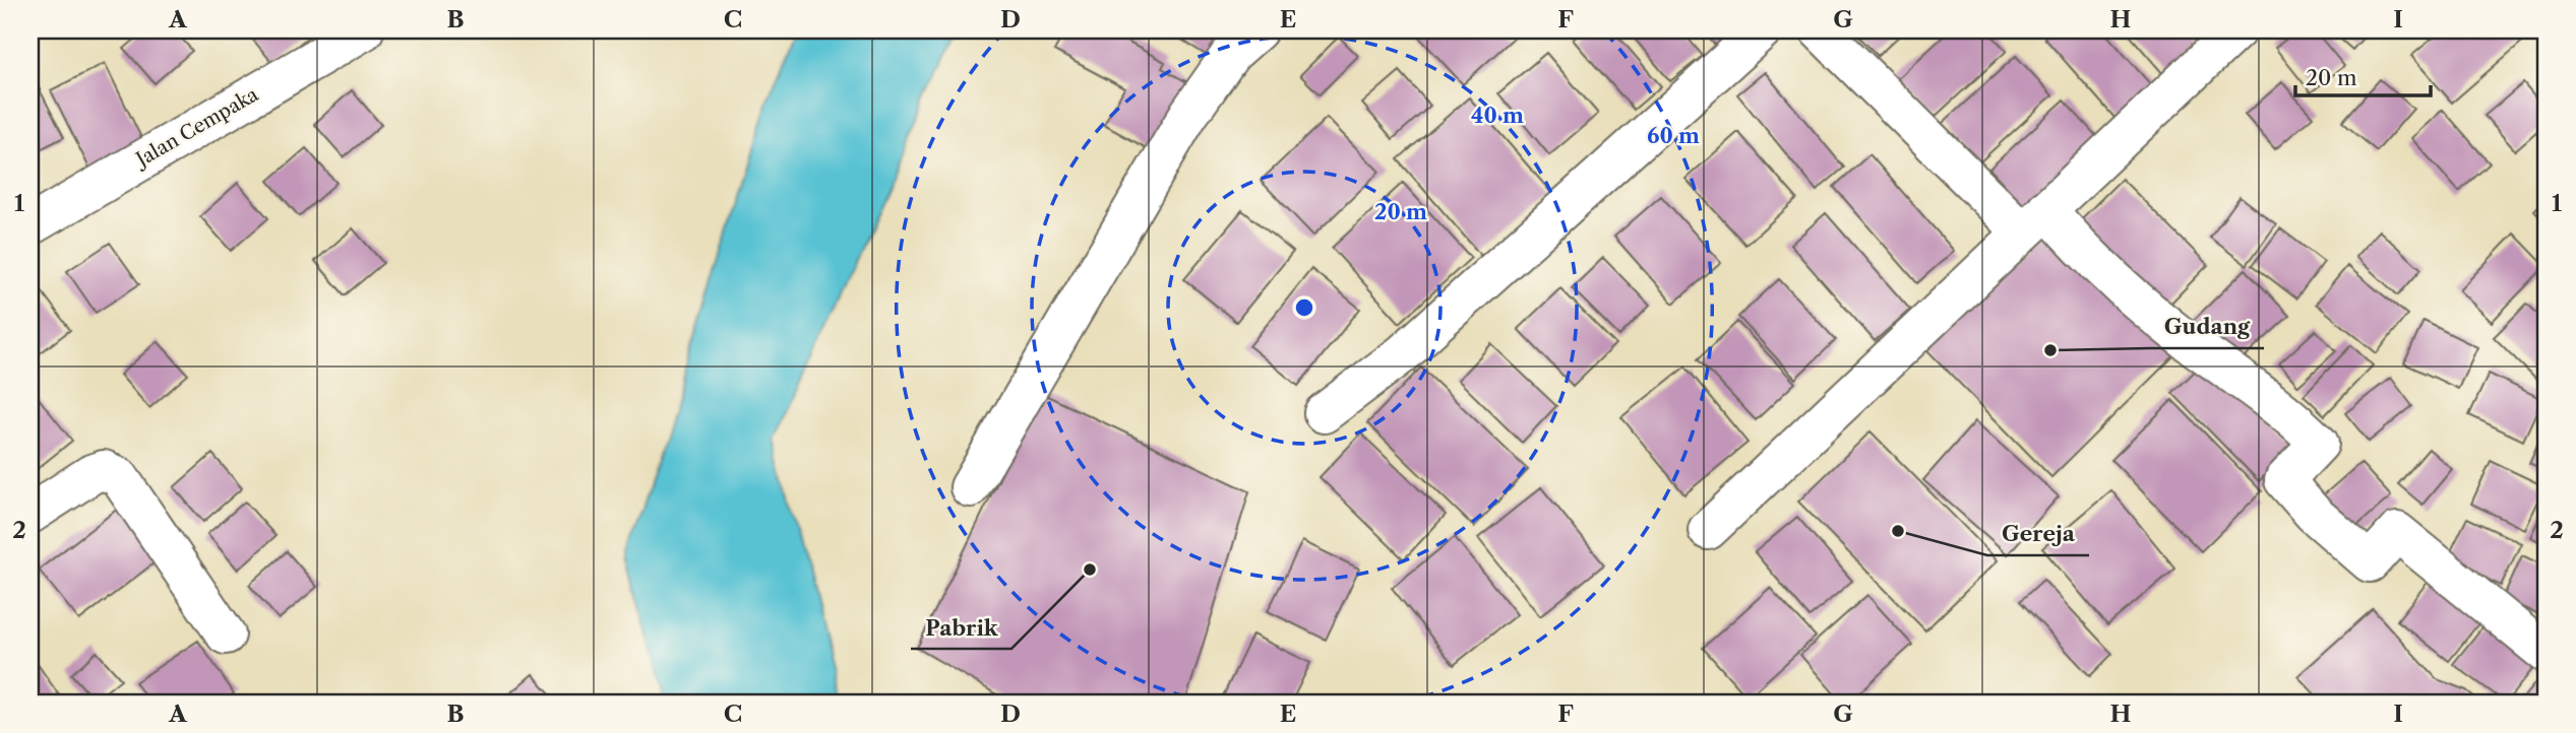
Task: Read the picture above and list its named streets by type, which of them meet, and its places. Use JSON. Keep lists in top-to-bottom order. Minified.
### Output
{"streets":{"street":["Jalan Cempaka"]},"places":["Gudang","Gereja","Pabrik"],"scale_bar":"20 m","grid":{"columns":["A","B","C","D","E","F","G","H","I"],"rows":["1","2"]},"rings":["40 m","60 m","20 m"]}
